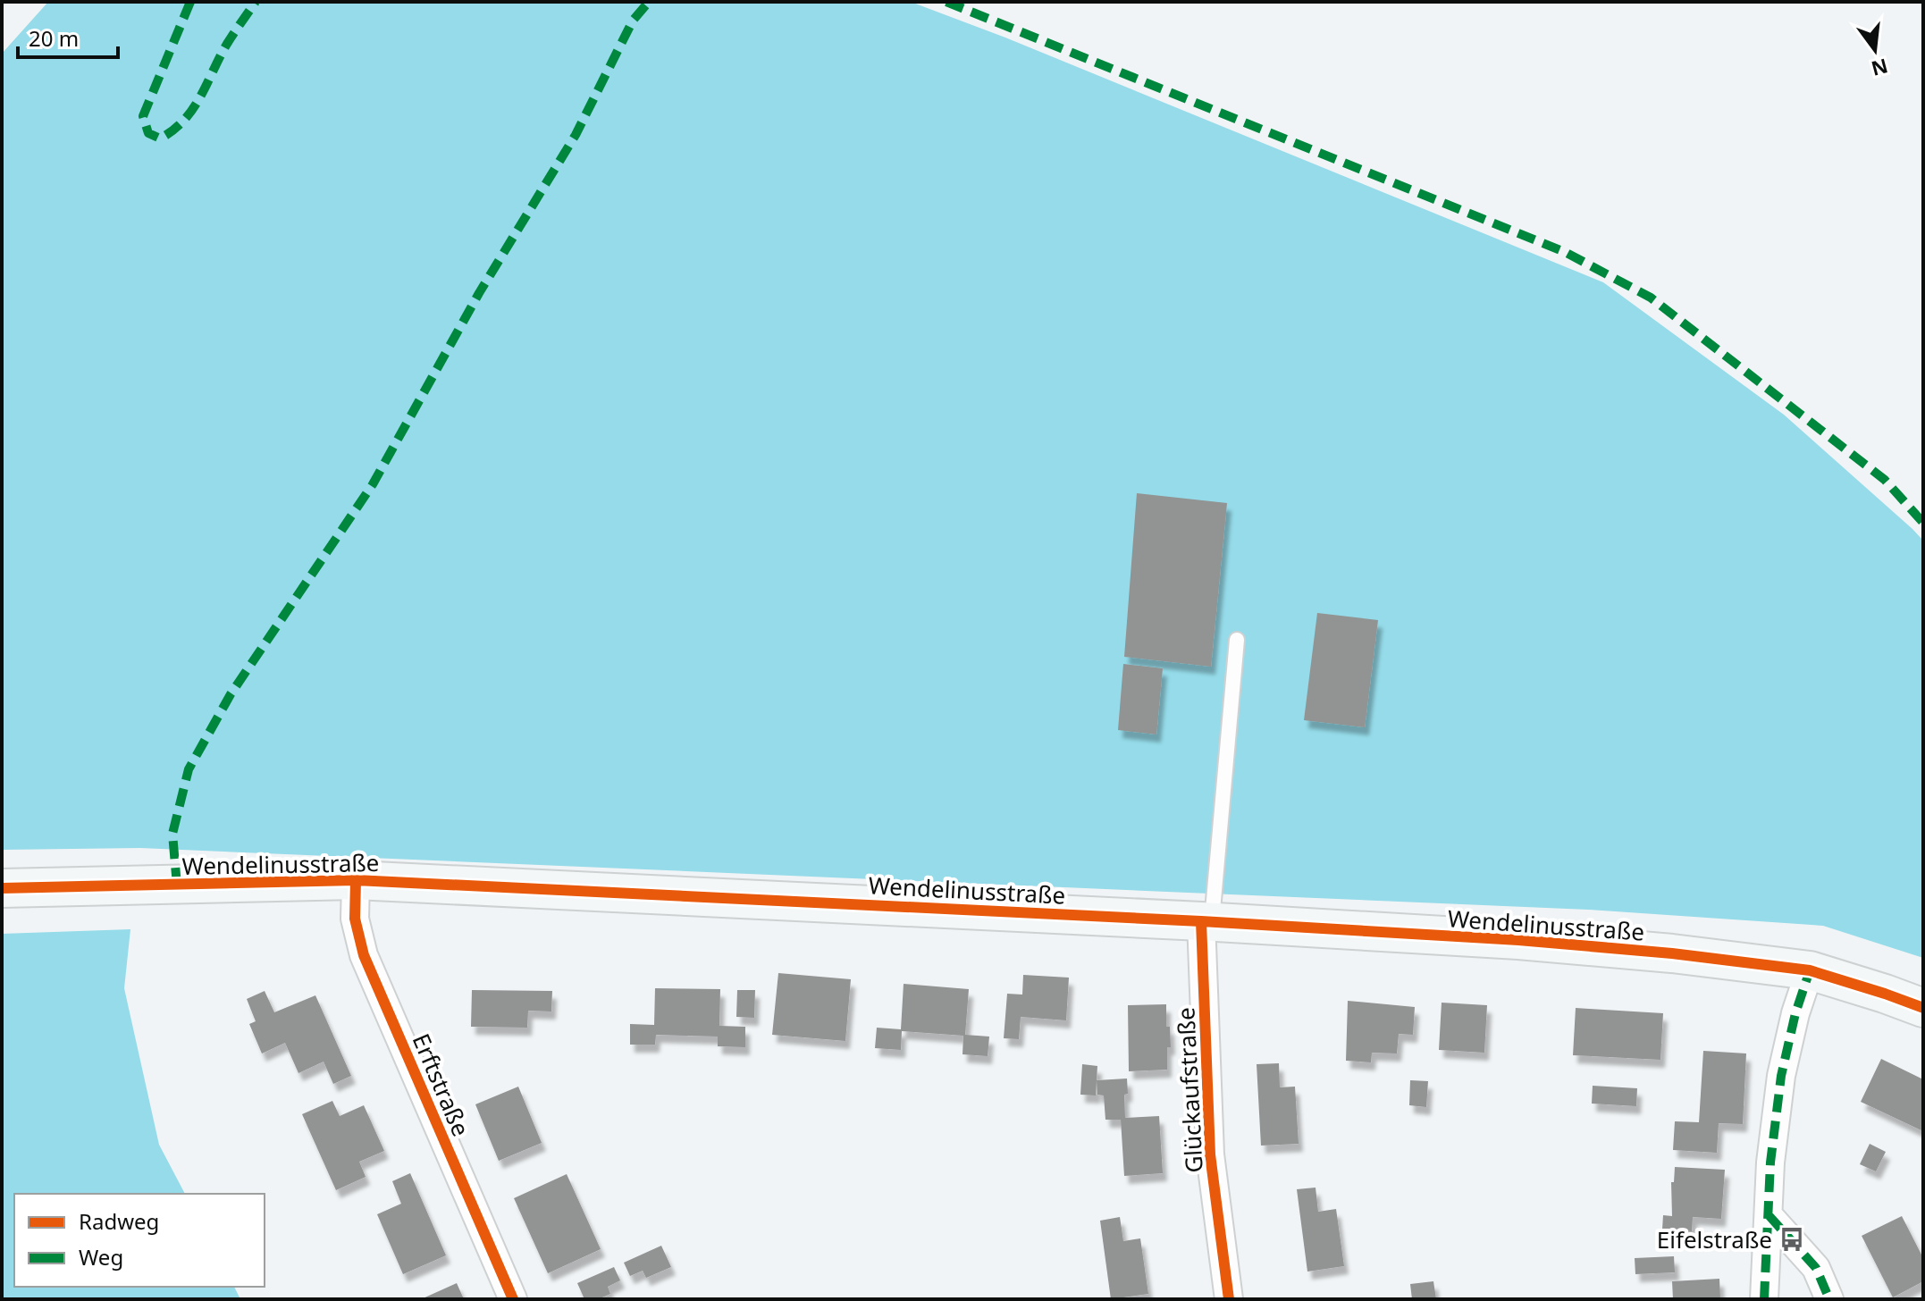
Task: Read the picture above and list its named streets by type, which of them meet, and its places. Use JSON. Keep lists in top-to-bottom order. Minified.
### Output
{"streets":{"main road":["Wendelinusstraße"],"street":["Erftstraße","Glückaufstraße"]},"crossings":[["Wendelinusstraße","Erftstraße"],["Wendelinusstraße","Glückaufstraße"]],"places":{"bus stop":["Eifelstraße"]},"legend":["Radweg","Weg"],"scale_bar":"20 m","north":"bottom"}
